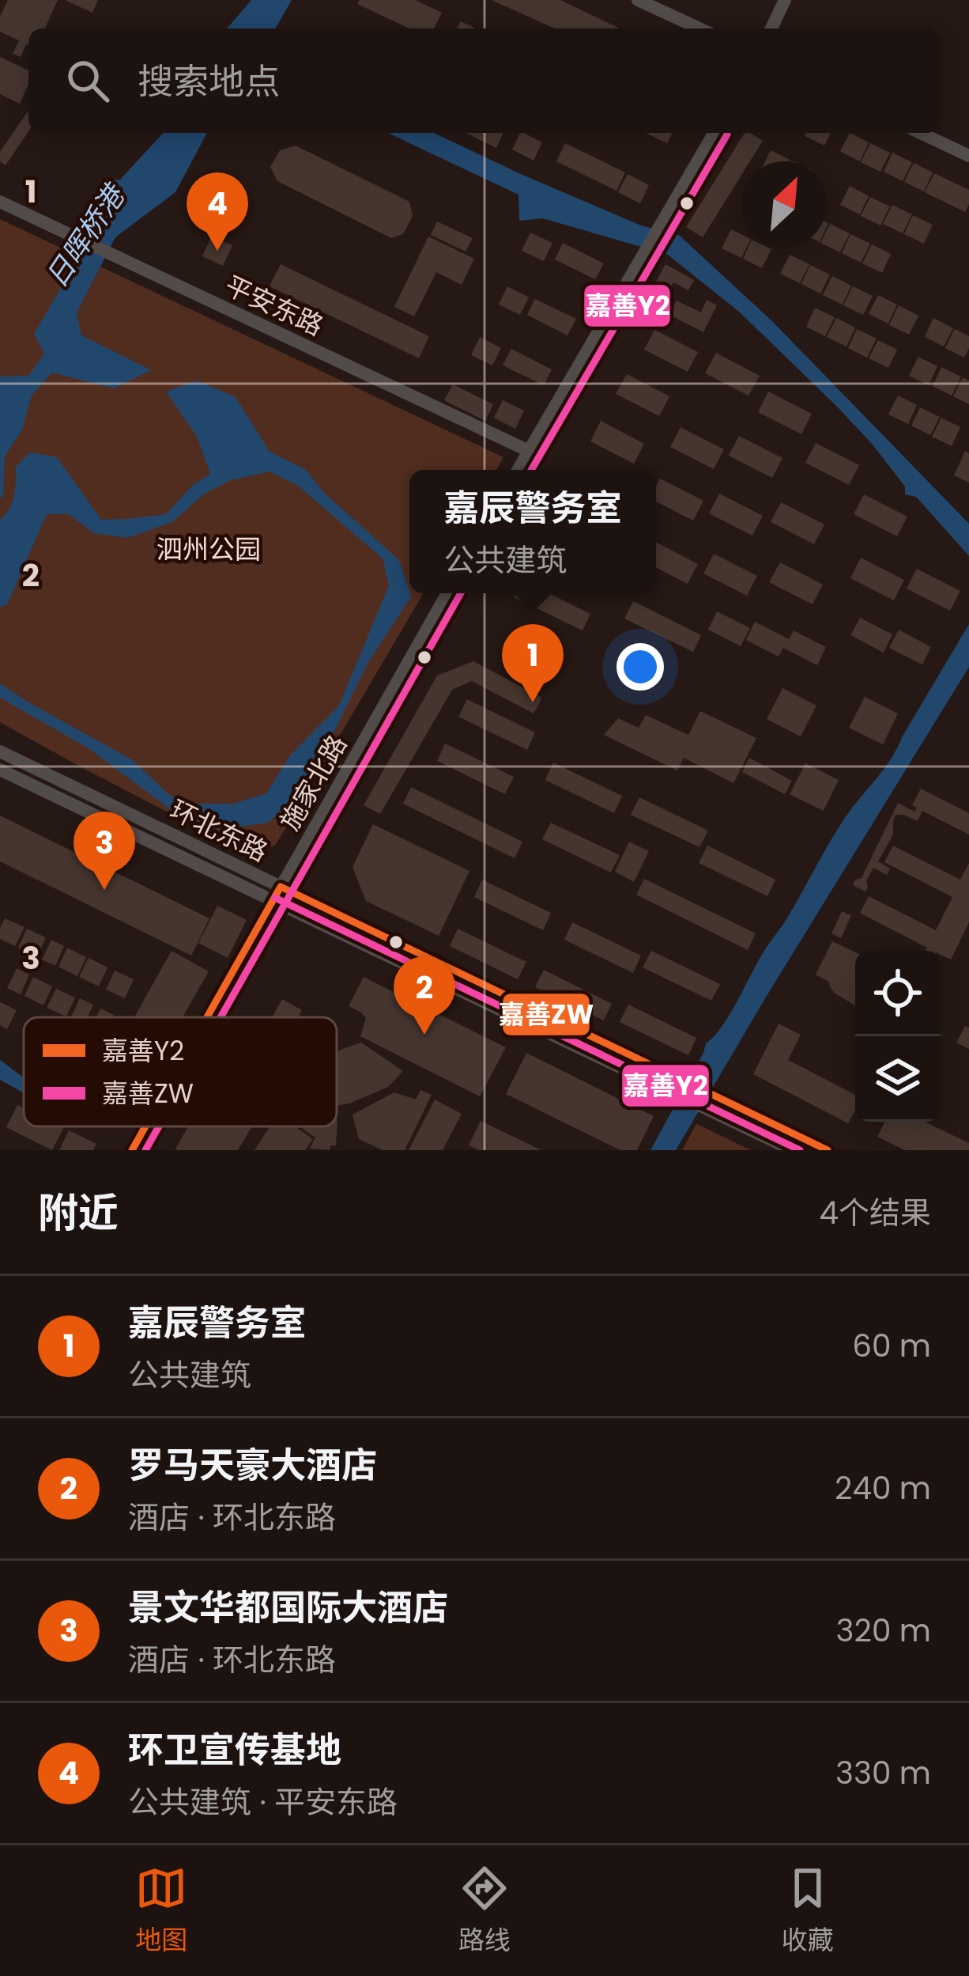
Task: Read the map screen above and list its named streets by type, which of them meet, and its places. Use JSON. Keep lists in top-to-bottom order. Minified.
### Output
{"streets":{"street":["平安东路","施家北路","环北东路"]},"crossings":[["施家北路","环北东路"]],"water":["日晖桥港"],"parks":["泗州公园"],"lines":["transit line 嘉善Y2","transit line 嘉善ZW"],"legend":["嘉善Y2","嘉善ZW"],"north":"top right","page":{"search":"搜索地点","pins":["4","1","3","2"],"popup":["嘉辰警务室","公共建筑"],"heading":["附近","4个结果"],"list":[{"mark":"1","name":"嘉辰警务室","note":"公共建筑","value":"60 m"},{"mark":"2","name":"罗马天豪大酒店","note":"酒店 · 环北东路","value":"240 m"},{"mark":"3","name":"景文华都国际大酒店","note":"酒店 · 环北东路","value":"320 m"},{"mark":"4","name":"环卫宣传基地","note":"公共建筑 · 平安东路","value":"330 m"}],"nav":["地图","路线","收藏"]},"grid":{"rows":["1","2","3"]}}
